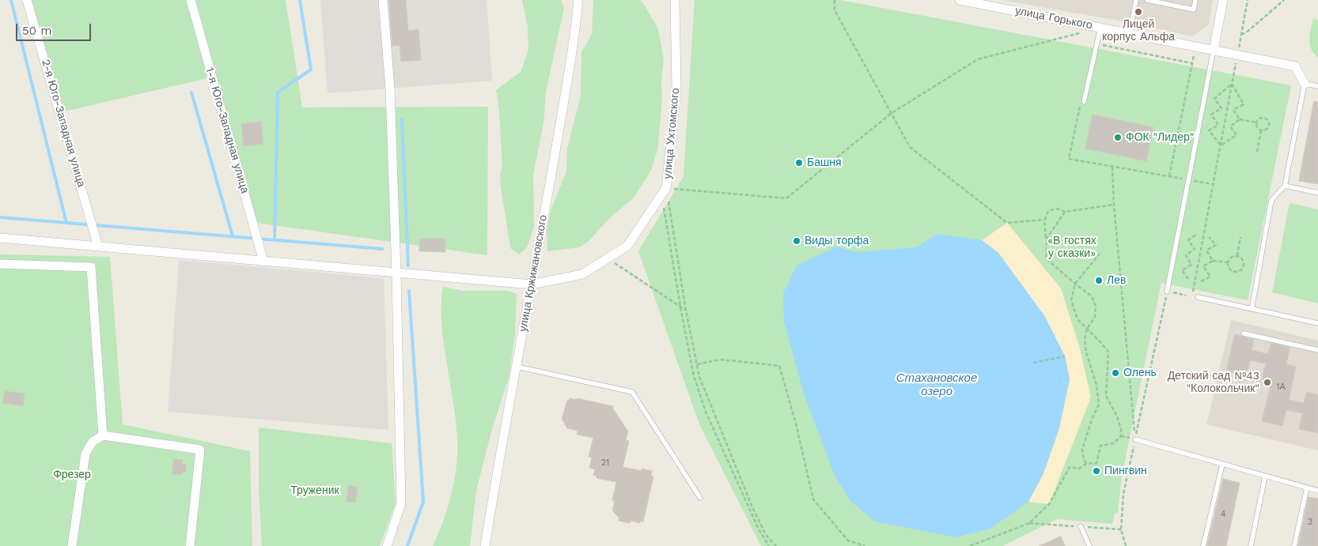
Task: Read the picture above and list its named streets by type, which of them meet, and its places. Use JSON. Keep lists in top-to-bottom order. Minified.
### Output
{"streets":{"street":["улица Горького","2-я Юго-Западная улица","1-я Юго-Западная улица","улица Ухтомского","улица Кржижановского"]},"crossings":[["2-я Юго-Западная улица","улица Ухтомского"],["1-я Юго-Западная улица","улица Ухтомского"],["улица Ухтомского","улица Кржижановского"]],"water":["Стахановское озеро"],"parks":["«В гостях у сказки»","Фрезер","Труженик"],"places":["Лицей корпус Альфа","ФОК \"Лидер\"","Башня","Виды торфа","Лев","Олень","Детский сад №43 \"Колокольчик\"","Пингвин"],"house_numbers":["1А","21","4","3"],"scale_bar":"50 m"}
